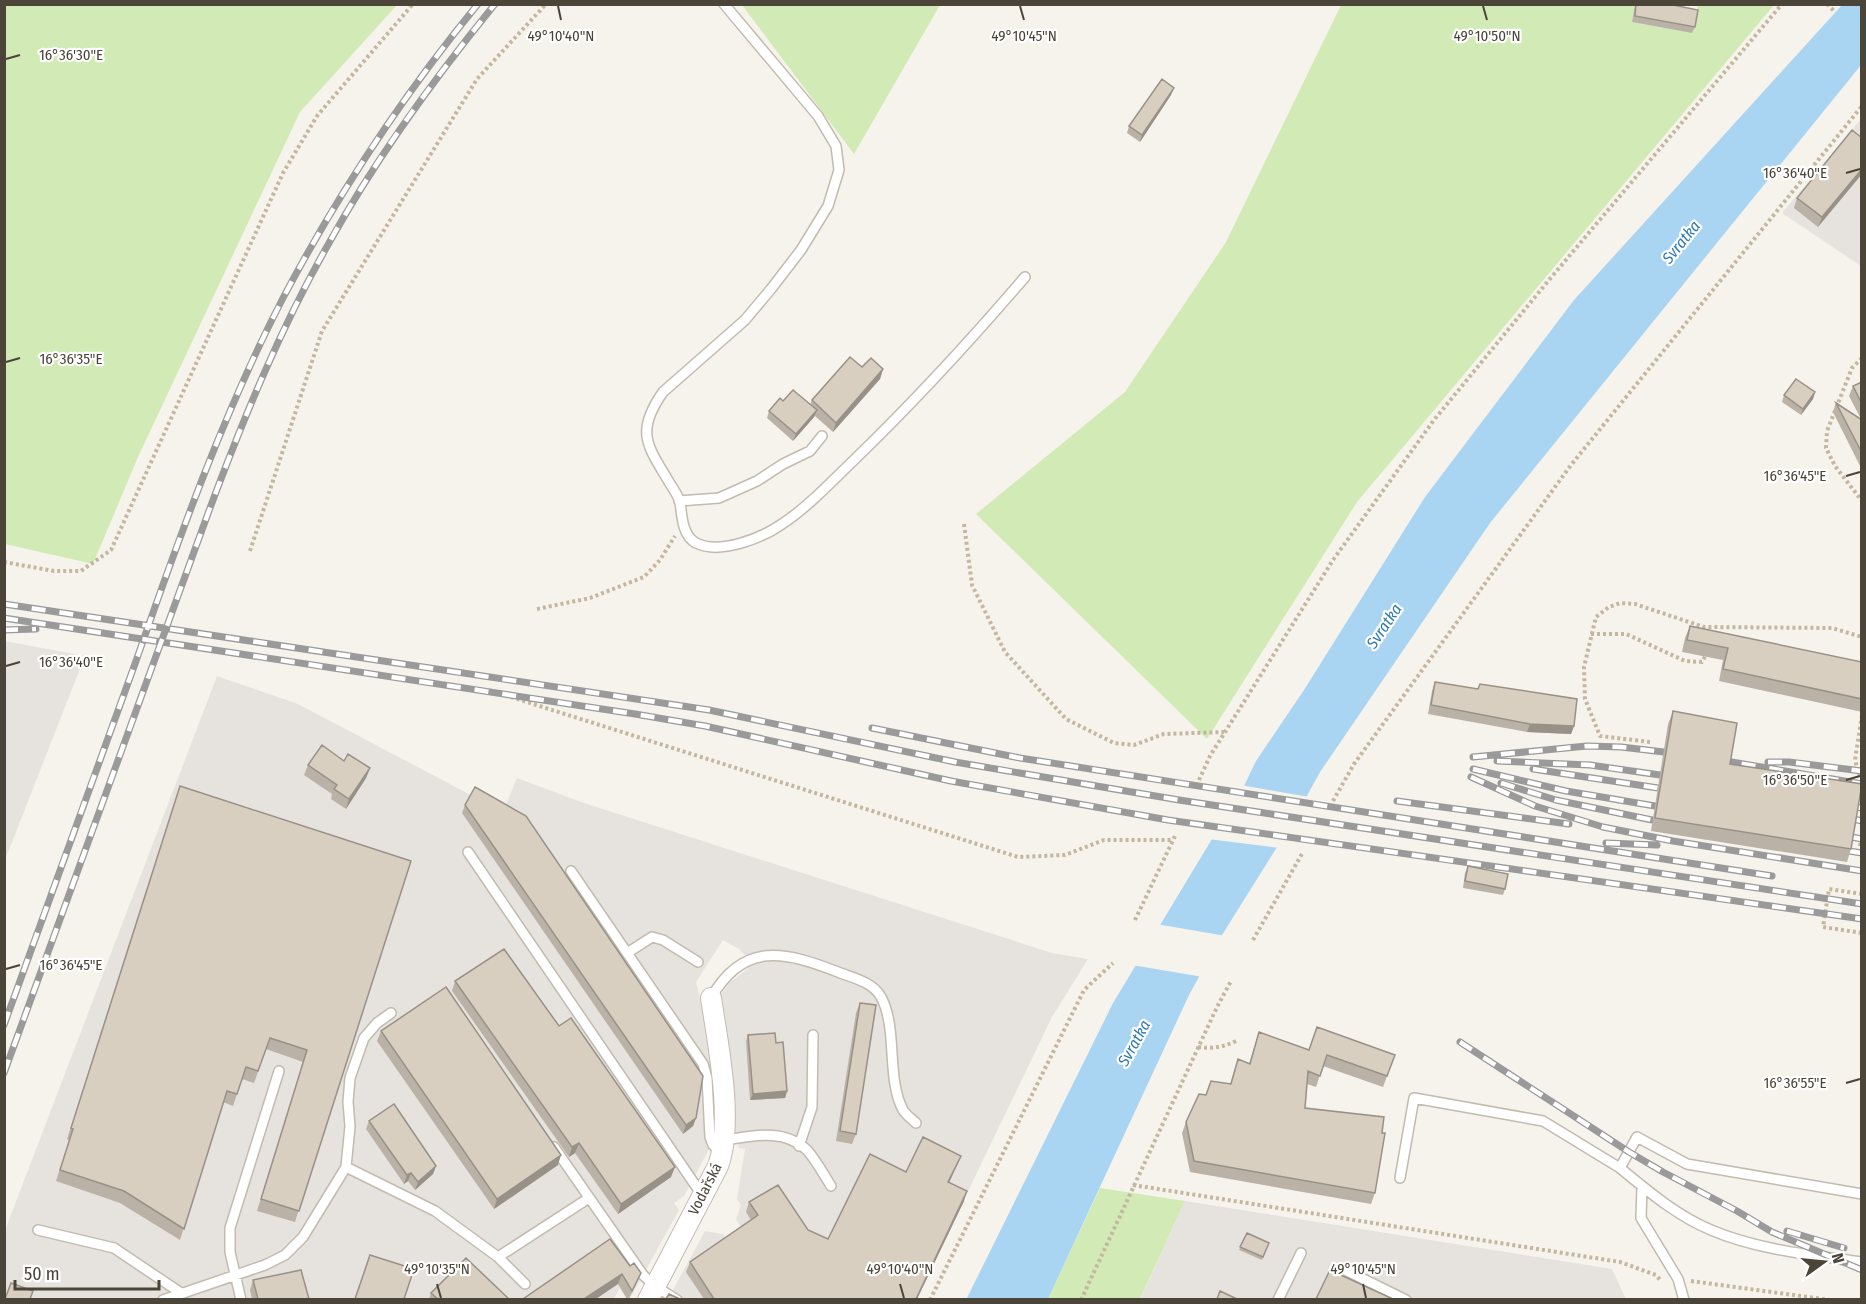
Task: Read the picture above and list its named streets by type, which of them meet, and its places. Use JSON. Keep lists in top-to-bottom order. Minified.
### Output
{"streets":{"street":["Vodařská"]},"water":["Svratka"],"scale_bar":"50 m","north":"right","coordinates":["49°10'40\"N","49°10'45\"N","49°10'50\"N","16°36'30\"E","16°36'40\"E","16°36'35\"E","16°36'45\"E","16°36'50\"E","16°36'55\"E","49°10'35\"N"]}
